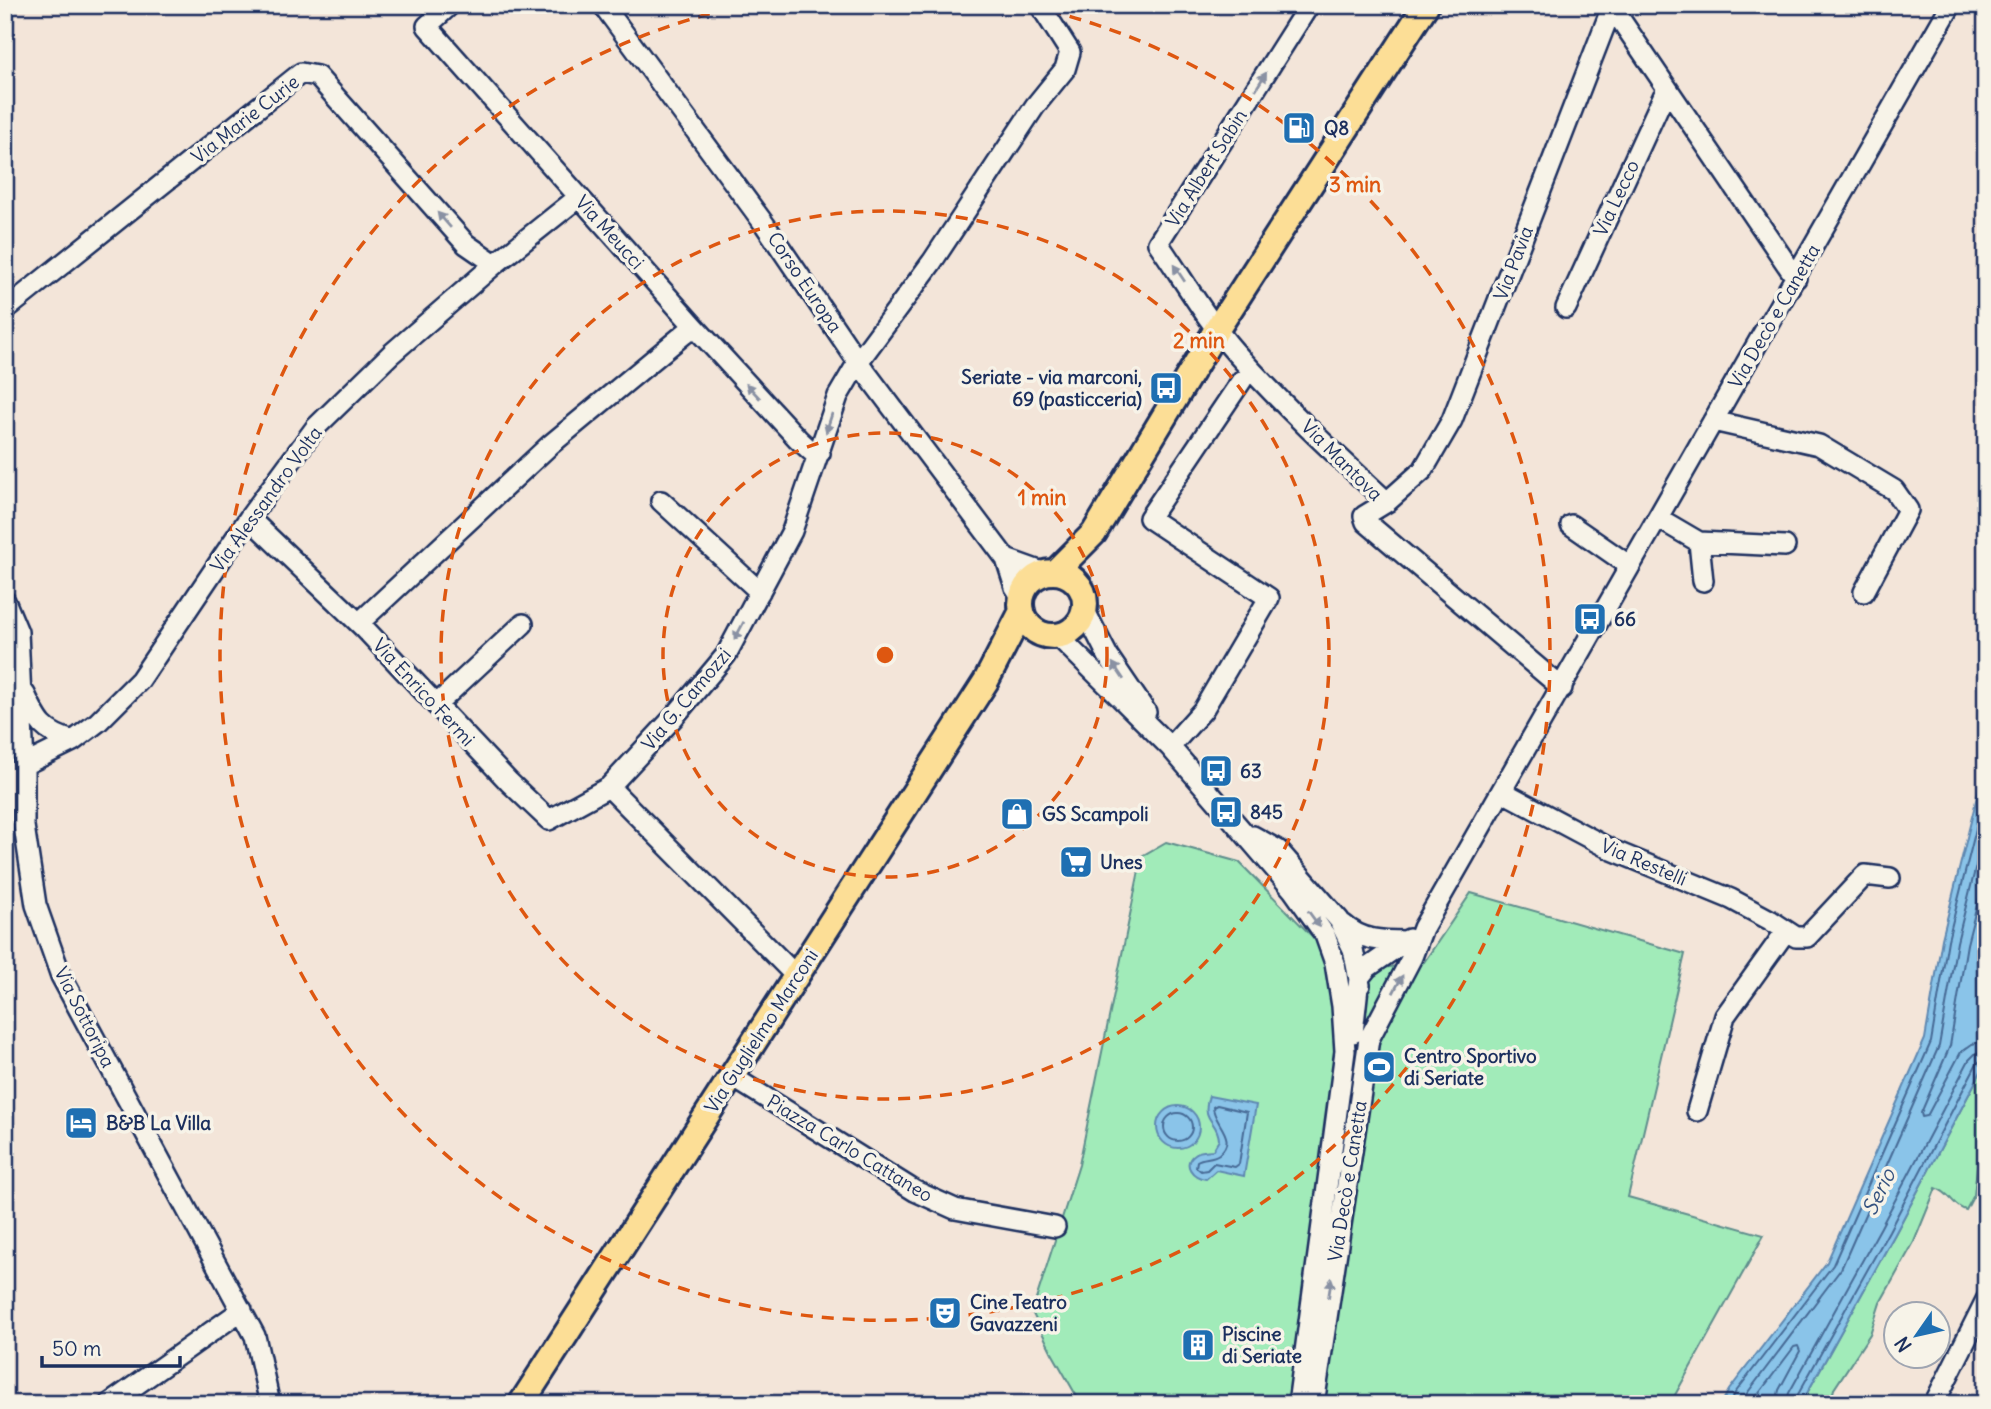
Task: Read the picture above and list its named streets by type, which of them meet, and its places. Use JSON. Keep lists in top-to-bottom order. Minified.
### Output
{"streets":{"main road":["Corso Europa","Via Guglielmo Marconi"],"street":["Via Marie Curie","Via Albert Sabin","Via Lecco","Via Meucci","Via Pavia","Via Decò e Canetta","Via Mantova","Via Alessandro Volta","Via Enrico Fermi","Via G. Camozzi","Via Restelli","Via Sottoripa","Piazza Carlo Cattaneo"]},"crossings":[["Via Marie Curie","Via Alessandro Volta"],["Via Albert Sabin","Via Mantova"],["Via Lecco","Via Pavia"],["Via Meucci","Via Alessandro Volta"],["Via Meucci","Via G. Camozzi"],["Via Pavia","Via Mantova"],["Corso Europa","Via Decò e Canetta"],["Corso Europa","Via G. Camozzi"],["Corso Europa","Via Guglielmo Marconi"],["Via Decò e Canetta","Via Mantova"],["Via Decò e Canetta","Via Restelli"],["Via Alessandro Volta","Via Enrico Fermi"],["Via Alessandro Volta","Via Sottoripa"],["Via Enrico Fermi","Via G. Camozzi"],["Via Guglielmo Marconi","Piazza Carlo Cattaneo"]],"one_way":["Via Albert Sabin","Via G. Camozzi"],"water":["Serio"],"places":{"fuel station":["Q8"],"bus stop":["Seriate - via marconi, 69 (pasticceria)","66","63","845"],"shop":["GS Scampoli"],"supermarket":["Unes"],"sports":["Centro Sportivo di Seriate"],"hotel":["B&B La Villa"],"theatre":["Cine Teatro Gavazzeni"],"building":["Piscine di Seriate"]},"scale_bar":"50 m","north":"bottom left","rings":["3 min","2 min","1 min"]}
